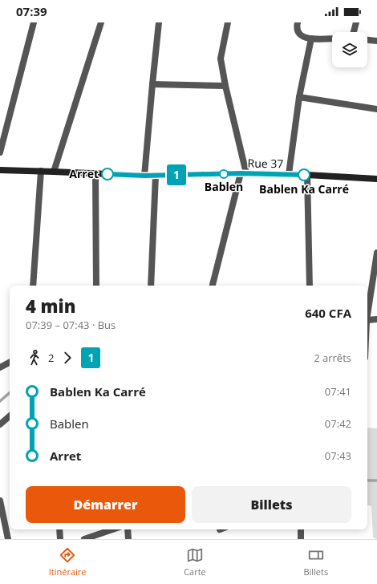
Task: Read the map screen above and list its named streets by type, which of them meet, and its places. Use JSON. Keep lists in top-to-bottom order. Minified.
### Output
{"streets":{"main road":["Rue 37"]},"places":["Arret","Bablen","Bablen Ka Carré"],"lines":["bus line 1"],"page":{"status":"07:39","on_map":"1","heading":["4 min","07:39 – 07:43 · Bus","640 CFA"],"legs":["2","1","2 arrêts"],"list":[{"name":"Bablen Ka Carré","value":"07:41"},{"name":"Bablen","value":"07:42"},{"name":"Arret","value":"07:43"}],"buttons":["Démarrer","Billets"],"tabs":["Itinéraire","Carte","Billets"]}}
